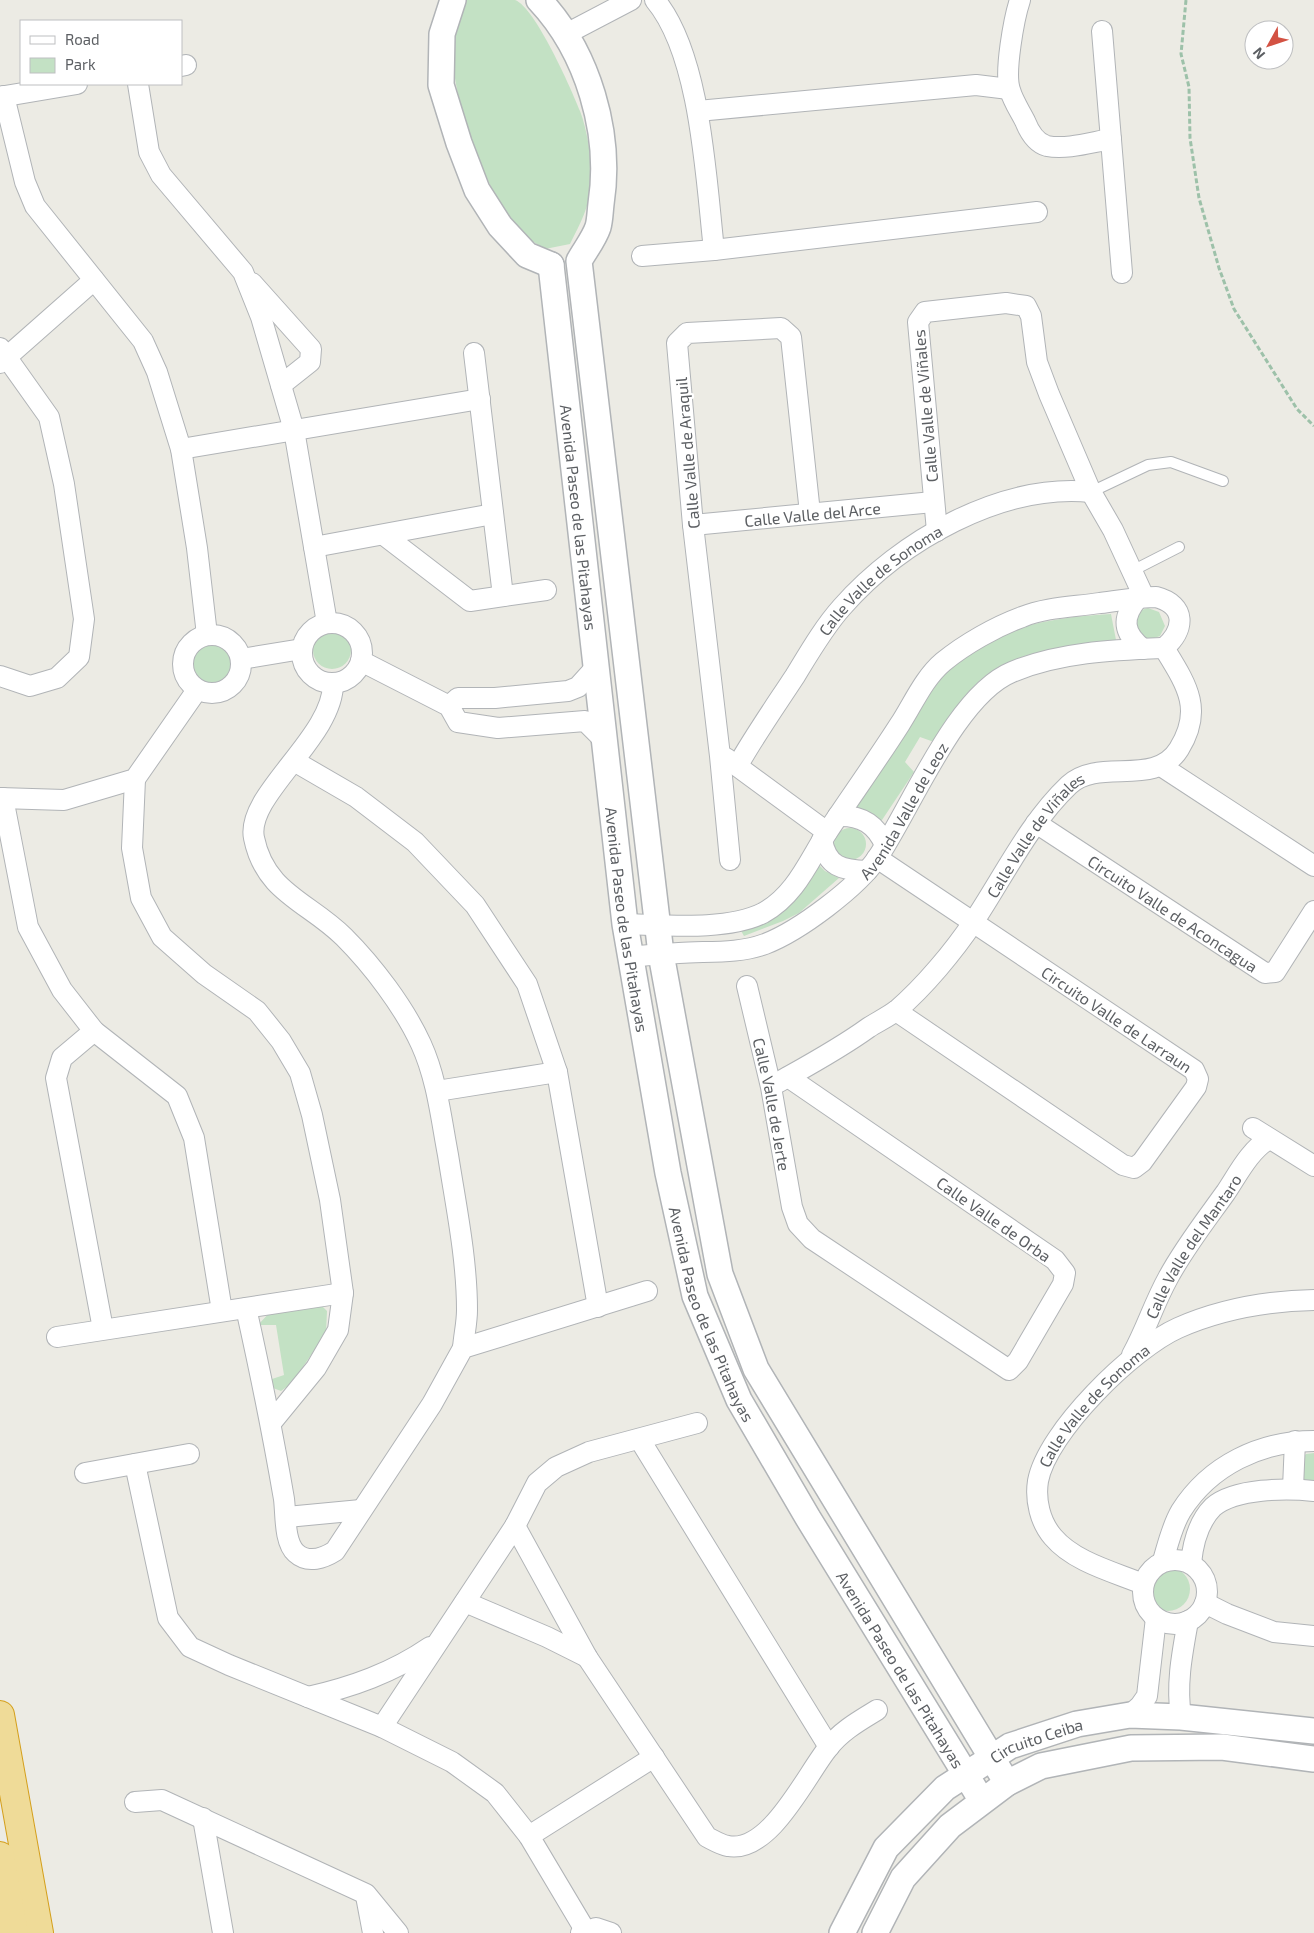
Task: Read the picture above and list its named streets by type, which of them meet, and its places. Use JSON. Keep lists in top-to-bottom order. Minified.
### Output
{"streets":{"street":["Calle Valle de Viñales","Calle Valle de Araquil","Calle Valle del Arce","Avenida Paseo de las Pitahayas","Calle Valle de Sonoma","Avenida Valle de Leoz","Circuito Valle de Aconcagua","Circuito Valle de Larraun","Calle Valle de Jerte","Calle Valle de Orba","Calle Valle del Mantaro","Circuito Ceiba"]},"crossings":[["Calle Valle de Viñales","Calle Valle del Arce"],["Calle Valle de Viñales","Calle Valle de Sonoma"],["Calle Valle de Viñales","Circuito Valle de Aconcagua"],["Calle Valle de Viñales","Circuito Valle de Larraun"],["Calle Valle de Viñales","Calle Valle de Jerte"],["Calle Valle de Viñales","Calle Valle de Orba"],["Calle Valle de Araquil","Calle Valle del Arce"],["Calle Valle de Araquil","Calle Valle de Sonoma"],["Calle Valle de Araquil","Circuito Valle de Larraun"],["Avenida Paseo de las Pitahayas","Avenida Valle de Leoz"],["Avenida Paseo de las Pitahayas","Circuito Ceiba"],["Calle Valle de Sonoma","Circuito Valle de Larraun"],["Calle Valle de Sonoma","Calle Valle del Mantaro"],["Avenida Valle de Leoz","Circuito Valle de Larraun"],["Calle Valle de Jerte","Calle Valle de Orba"]],"legend":["Road","Park"],"north":"bottom left"}
